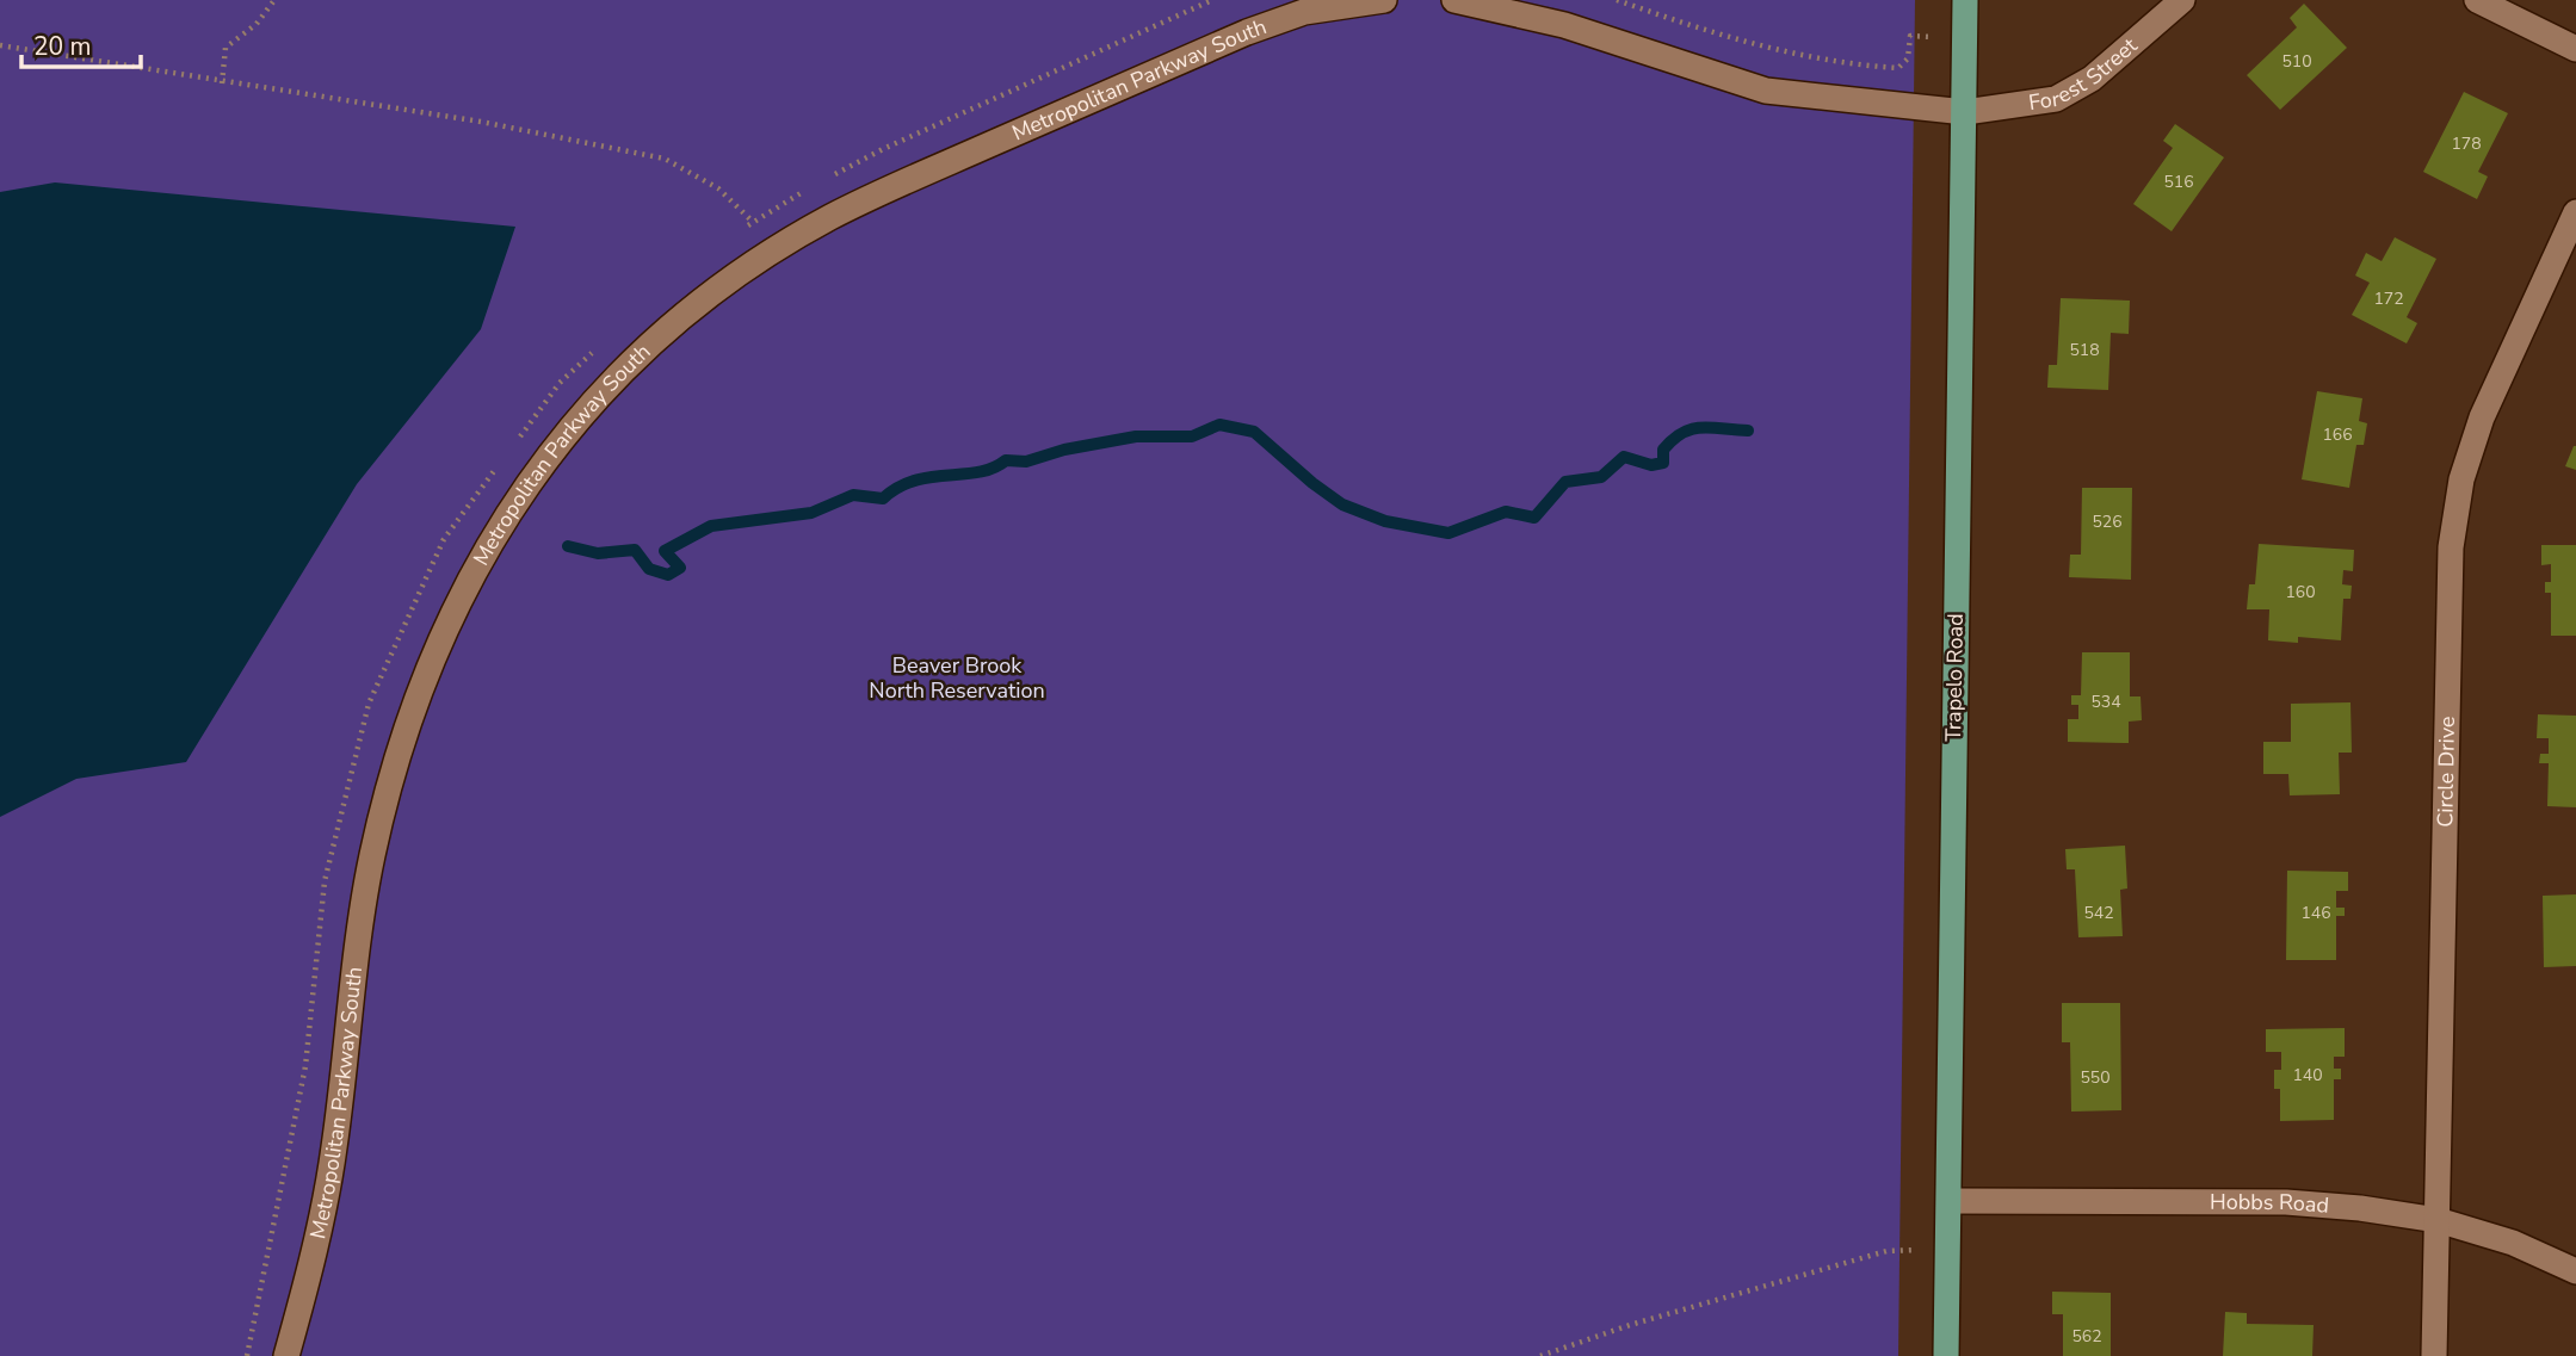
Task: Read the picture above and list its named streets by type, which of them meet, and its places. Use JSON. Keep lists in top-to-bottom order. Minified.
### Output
{"streets":{"main road":["Trapelo Road"],"street":["Forest Street","Metropolitan Parkway South","Circle Drive","Hobbs Road"]},"crossings":[["Forest Street","Trapelo Road"],["Trapelo Road","Hobbs Road"],["Circle Drive","Hobbs Road"]],"parks":["Beaver Brook North Reservation"],"house_numbers":["510","178","516","172","518","166","526","160","534","542","146","140","550","562"],"scale_bar":"20 m"}
